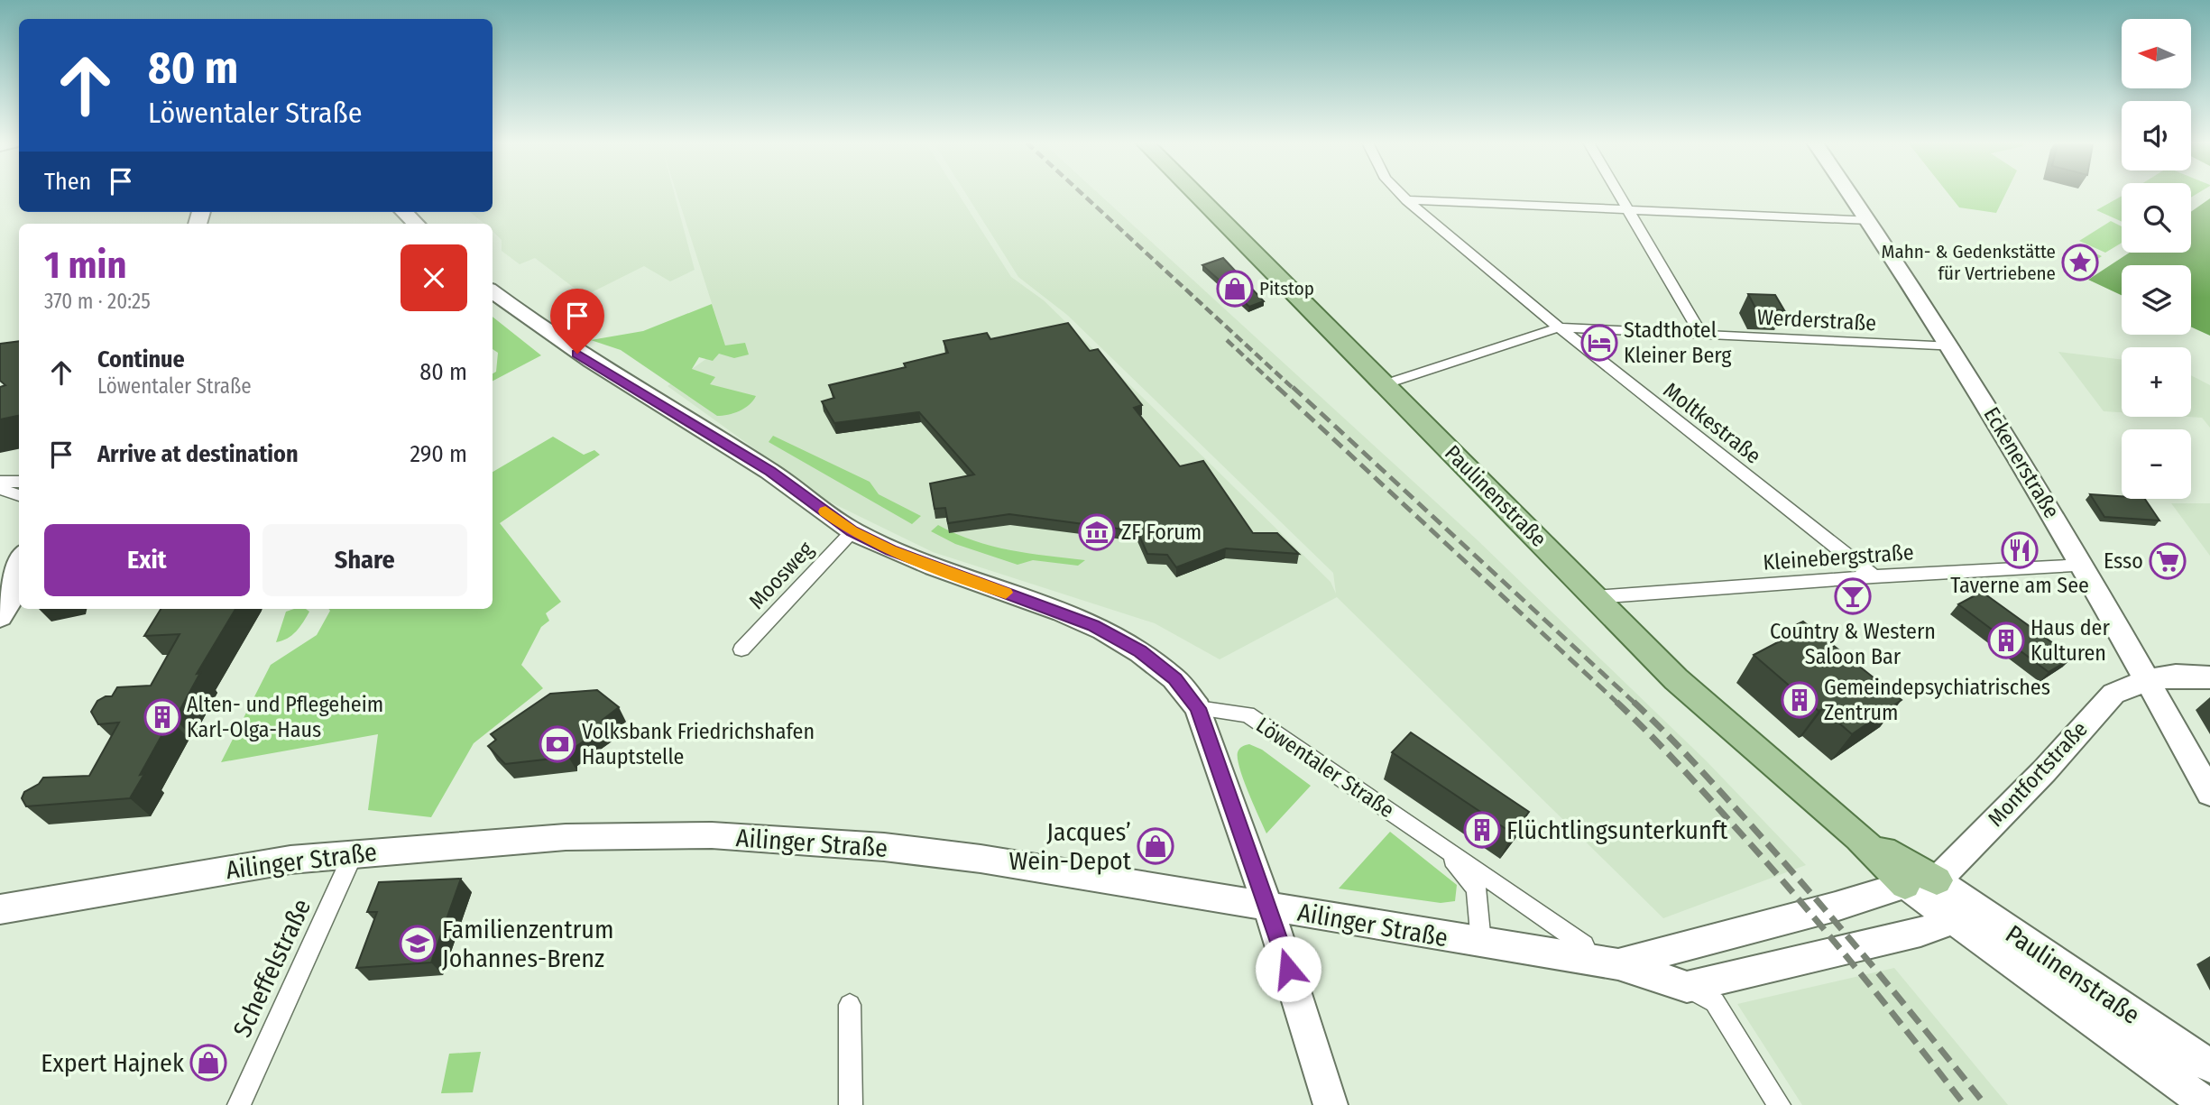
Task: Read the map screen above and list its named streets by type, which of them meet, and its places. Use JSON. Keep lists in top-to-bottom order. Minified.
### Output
{"streets":{"main road":["Eckenerstraße","Paulinenstraße","Montfortstraße","Ailinger Straße"],"street":["Werderstraße","Moltkestraße","Kleinebergstraße","Moosweg","Löwentaler Straße","Scheffelstraße"]},"crossings":[["Werderstraße","Moltkestraße"],["Werderstraße","Eckenerstraße"],["Werderstraße","Paulinenstraße"],["Moltkestraße","Kleinebergstraße"],["Eckenerstraße","Kleinebergstraße"],["Eckenerstraße","Montfortstraße"],["Paulinenstraße","Kleinebergstraße"],["Paulinenstraße","Montfortstraße"],["Paulinenstraße","Ailinger Straße"],["Löwentaler Straße","Ailinger Straße"],["Ailinger Straße","Scheffelstraße"]],"places":{"place":["Mahn- & Gedenkstätte für Vertriebene"],"shop":["Pitstop","Jacques’ Wein-Depot","Expert Hajnek"],"hotel":["Stadthotel Kleiner Berg"],"museum":["ZF Forum"],"restaurant":["Taverne am See"],"supermarket":["Esso"],"bar":["Country & Western Saloon Bar"],"building":["Haus der Kulturen","Gemeindepsychiatrisches Zentrum","Alten- und Pflegeheim Karl-Olga-Haus","Flüchtlingsunterkunft"],"bank":["Volksbank Friedrichshafen Hauptstelle"],"school or university":["Familienzentrum Johannes-Brenz"]},"north":"left","page":{"map_buttons":["+","−"],"turn":["80 m","Löwentaler Straße"],"then":"Then","heading":["1 min","370 m · 20:25"],"list":[{"name":"Continue","note":"Löwentaler Straße","value":"80 m"},{"name":"Arrive at destination","value":"290 m"}],"buttons":["Exit","Share"]}}
